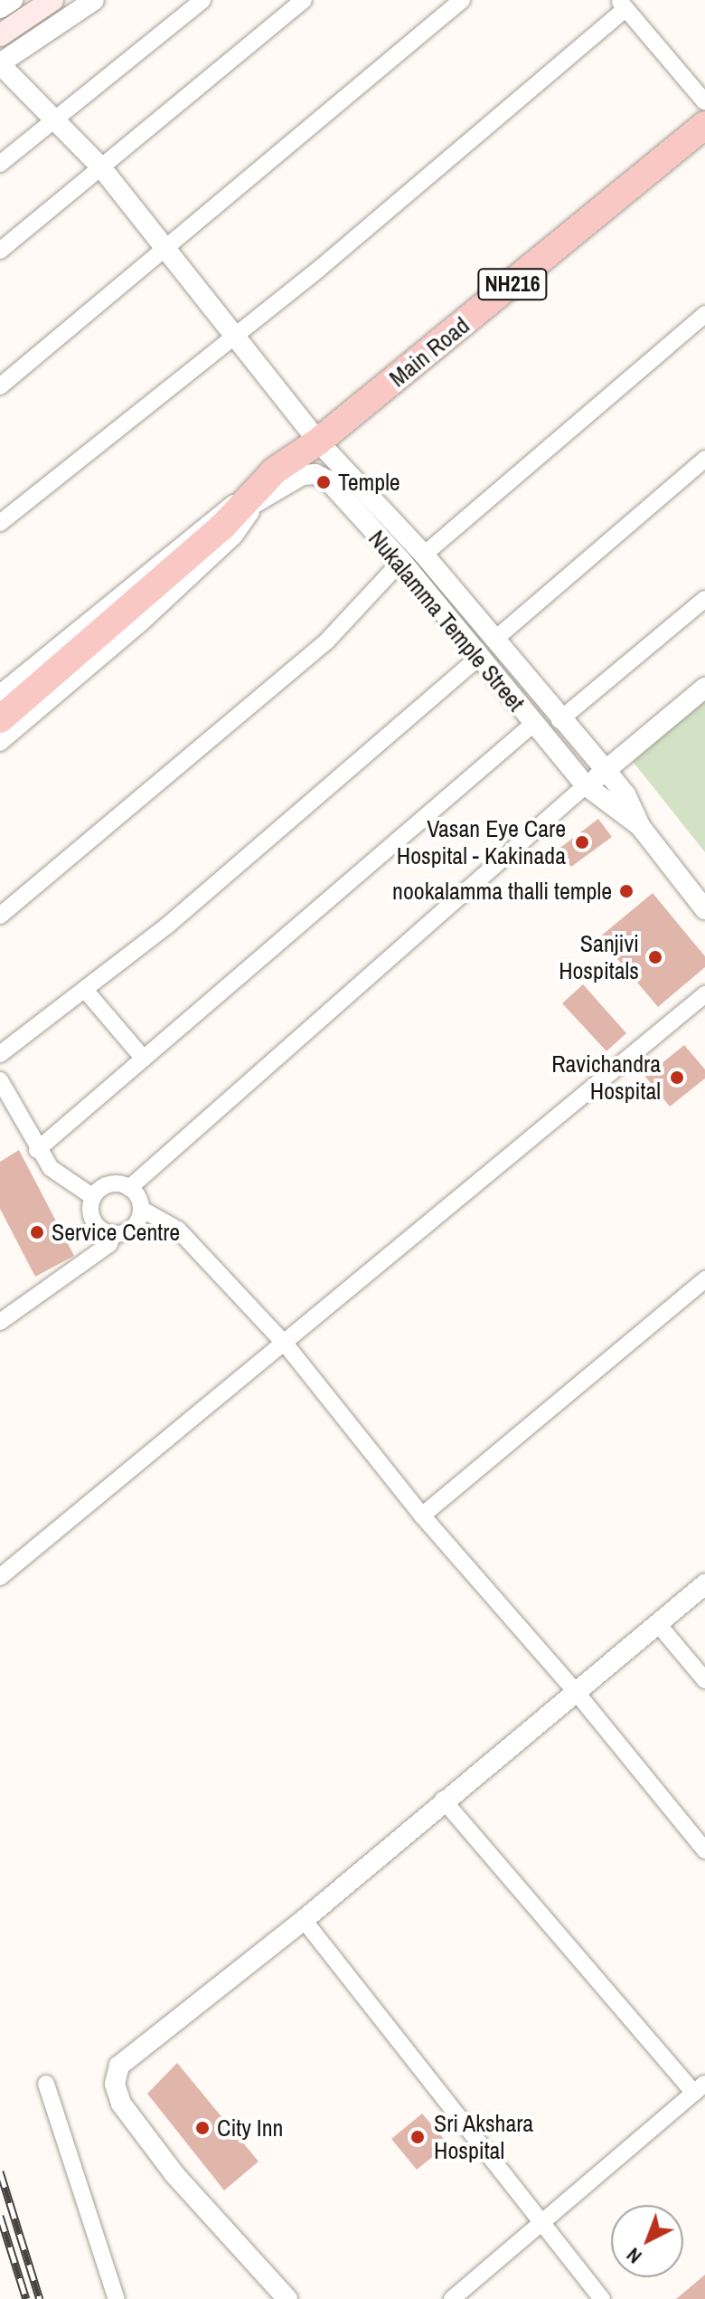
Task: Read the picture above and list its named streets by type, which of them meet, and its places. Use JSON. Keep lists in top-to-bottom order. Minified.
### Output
{"streets":{"highway":["NH216","Main Road"],"street":["Nukalamma Temple Street"]},"crossings":[["NH216","Main Road"],["NH216","Nukalamma Temple Street"],["Main Road","Nukalamma Temple Street"]],"places":["Temple","Vasan Eye Care Hospital - Kakinada","nookalamma thalli temple","Sanjivi Hospitals","Ravichandra Hospital","Service Centre","City Inn","Sri Akshara Hospital"],"north":"bottom left"}
